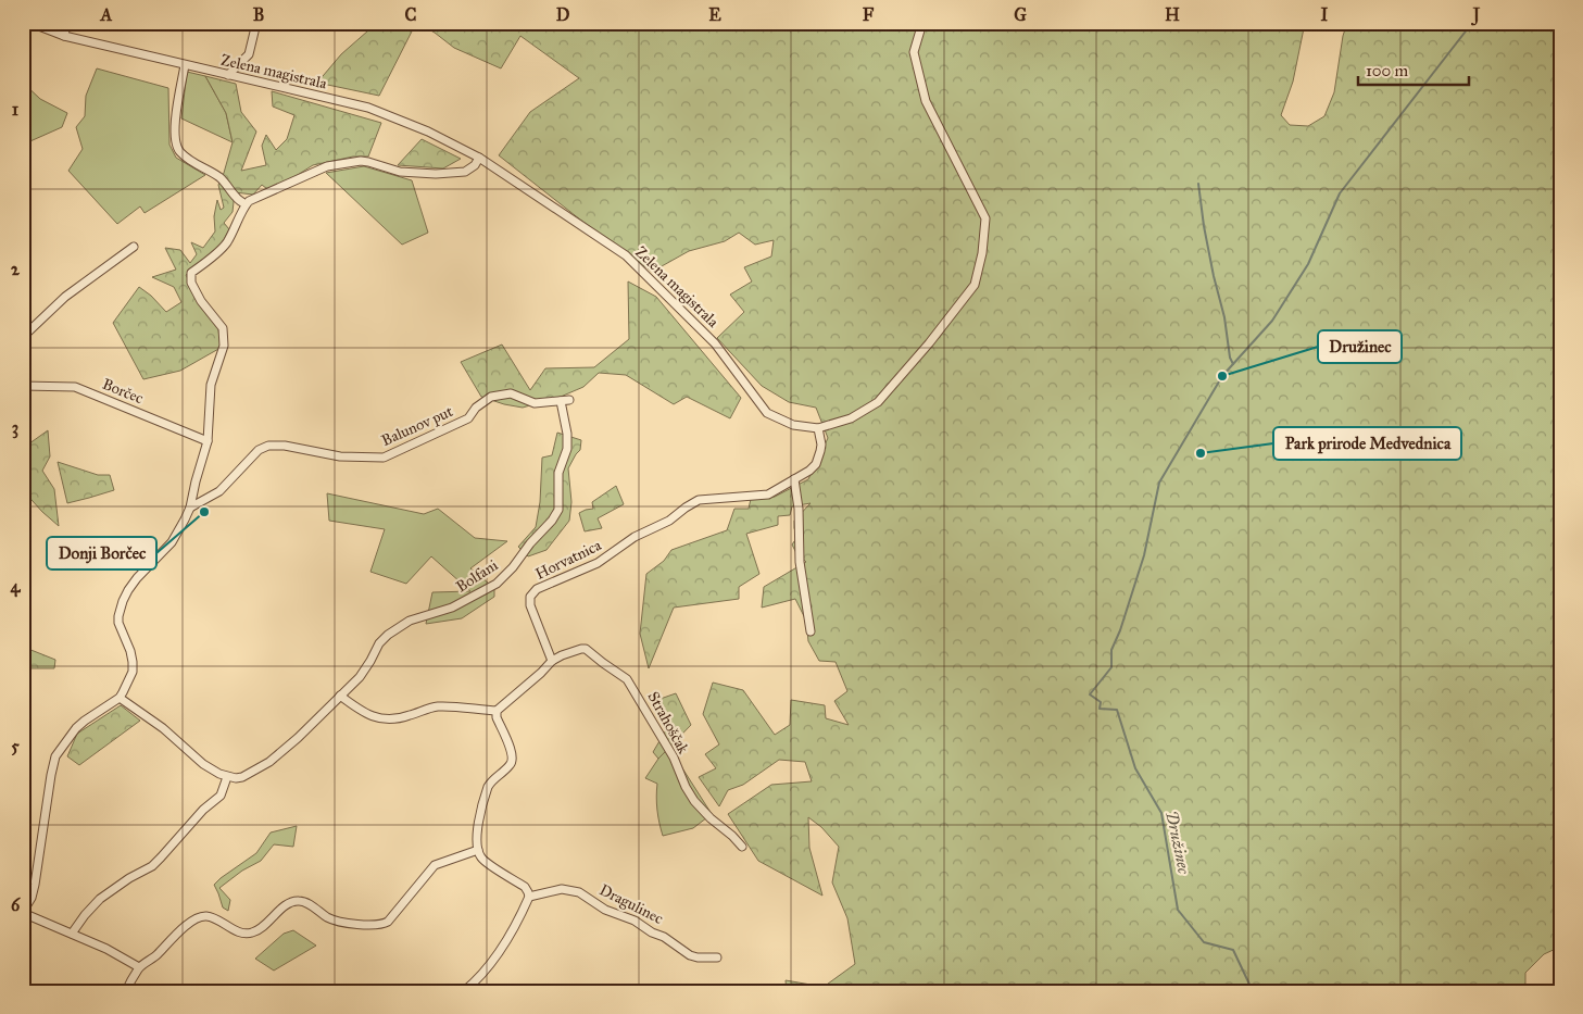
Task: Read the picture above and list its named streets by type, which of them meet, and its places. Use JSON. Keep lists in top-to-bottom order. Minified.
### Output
{"streets":{"street":["Zelena magistrala","Borčec","Balunov put","Horvatnica","Bolfani","Strahoščak","Dragulinec"]},"crossings":[["Zelena magistrala","Horvatnica"],["Balunov put","Bolfani"],["Horvatnica","Strahoščak"]],"water":["Družinec"],"places":["Družinec","Park prirode Medvednica","Donji Borčec"],"scale_bar":"100 m","grid":{"columns":["A","B","C","D","E","F","G","H","I","J"],"rows":["1","2","3","4","5","6"]}}
